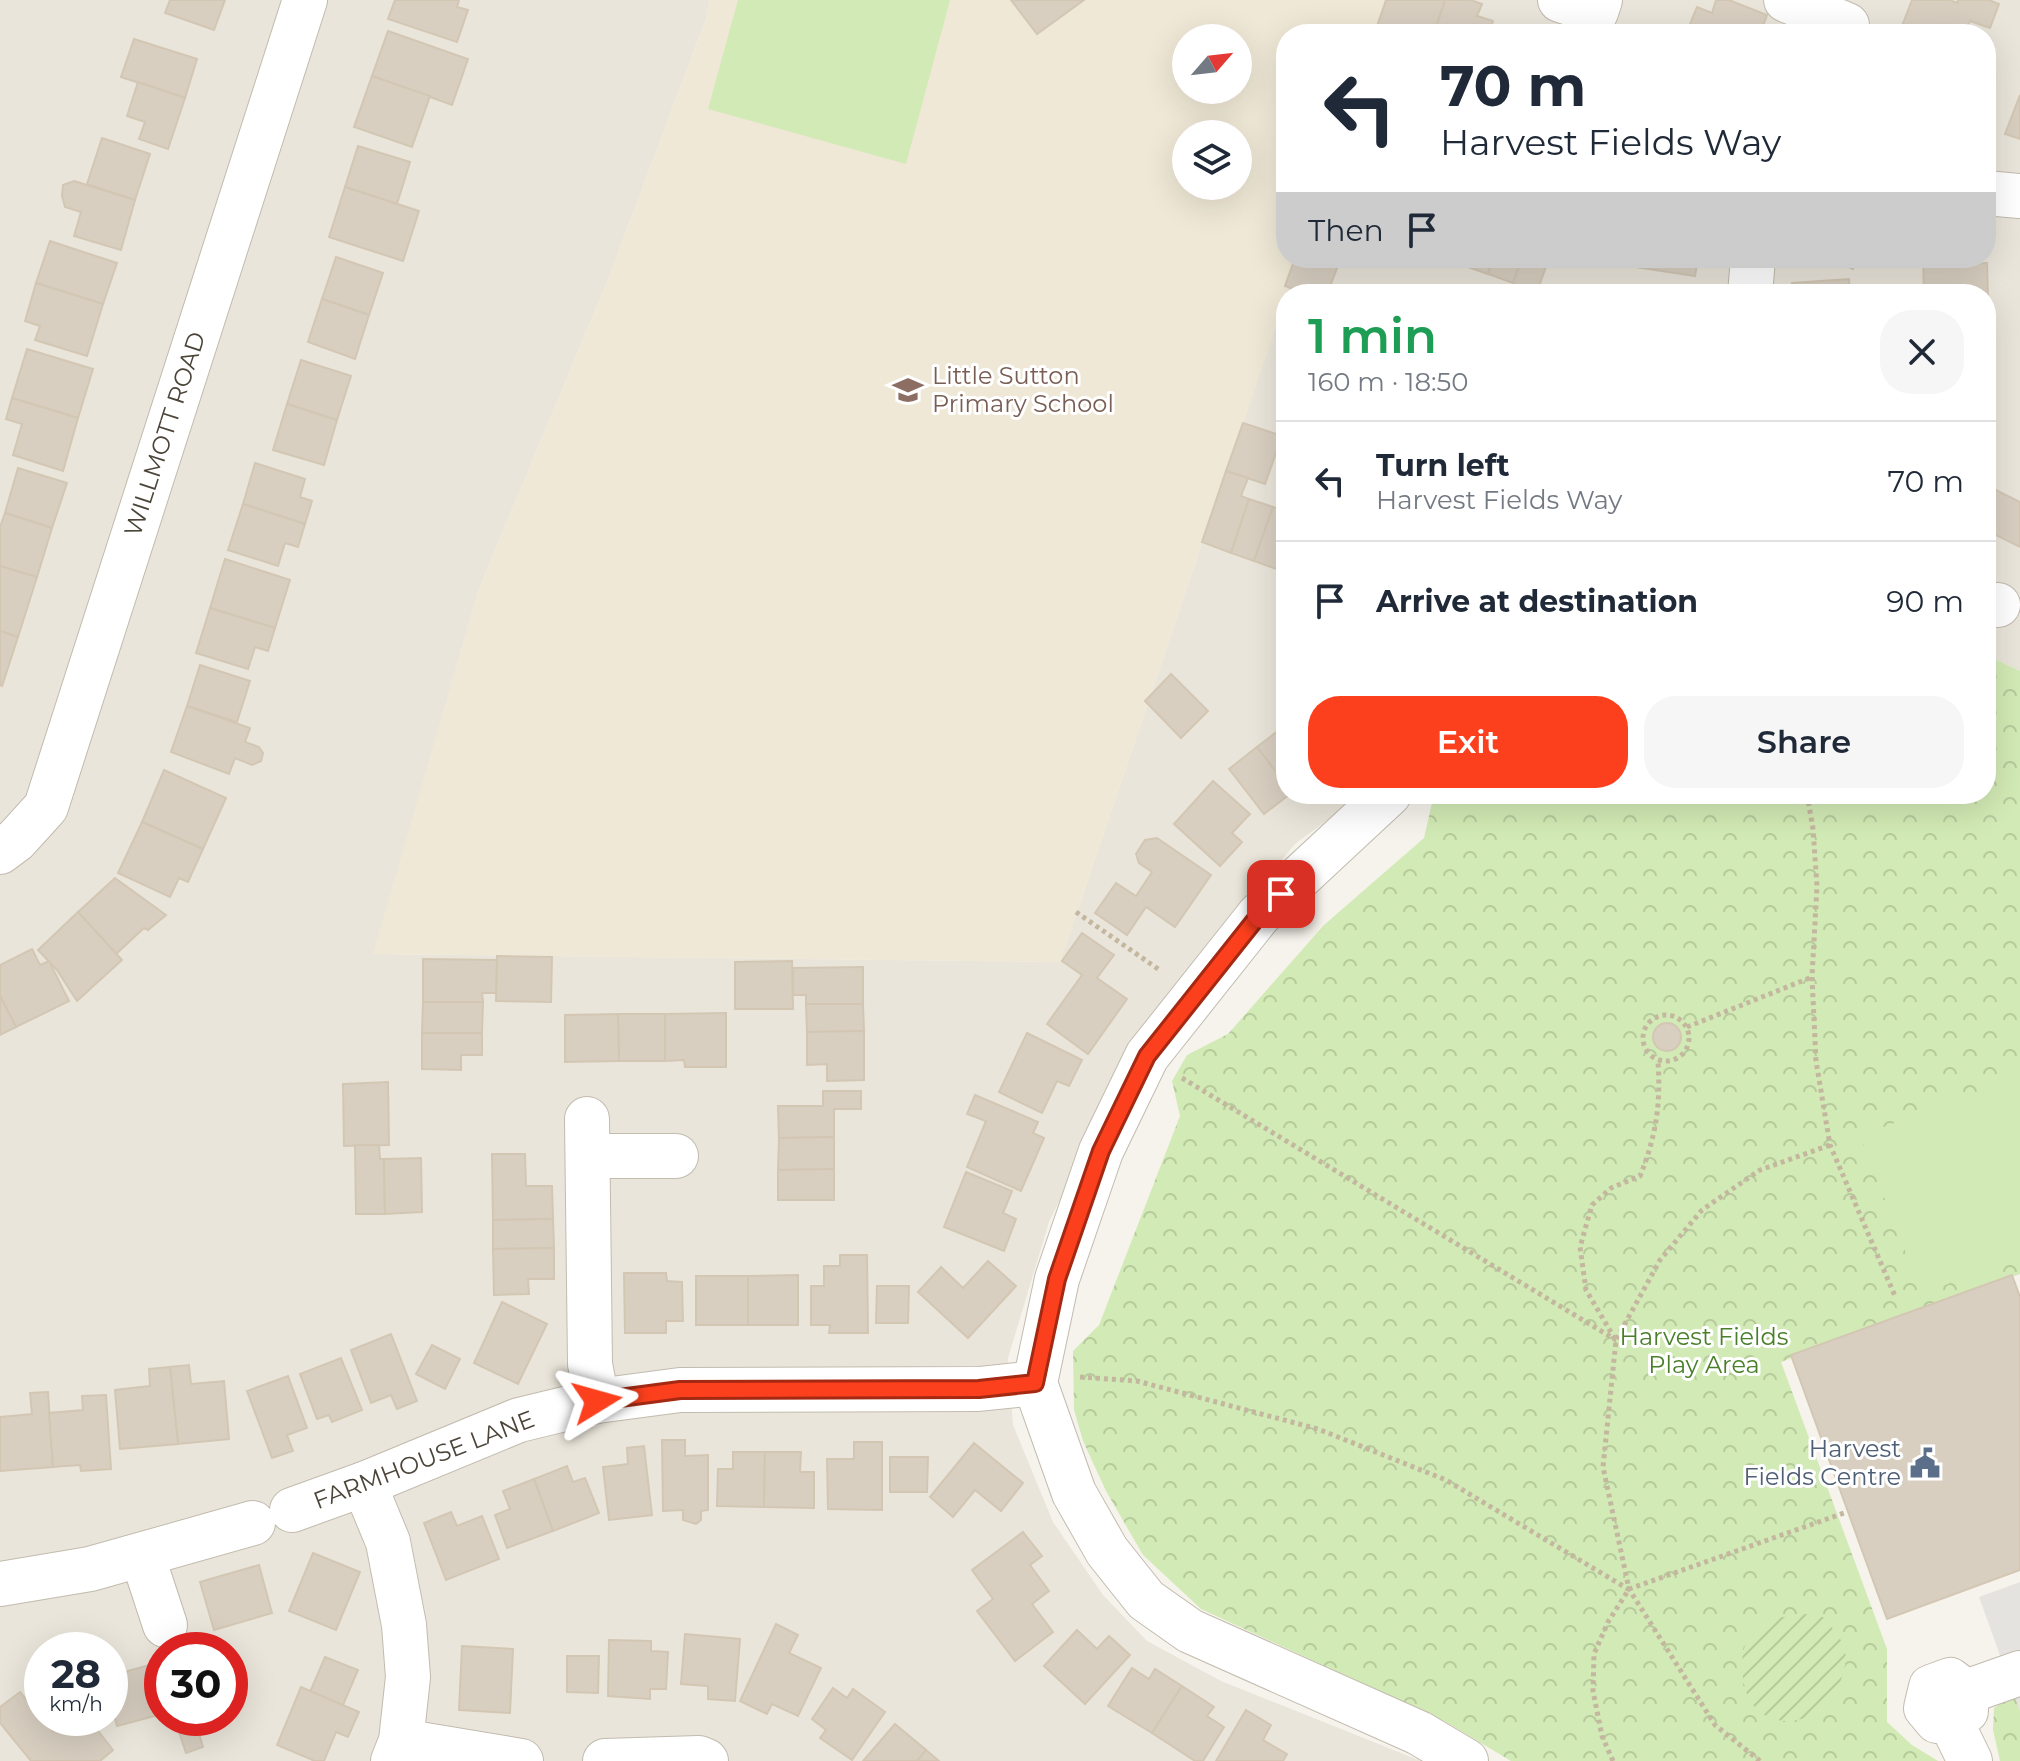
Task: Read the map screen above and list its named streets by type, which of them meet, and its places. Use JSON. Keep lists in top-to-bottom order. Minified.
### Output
{"streets":{"street":["WILLMOTT ROAD","FARMHOUSE LANE"]},"parks":["Harvest Fields Play Area"],"places":{"school or university":["Little Sutton Primary School"],"public building":["Harvest Fields Centre"]},"north":"top right","page":{"turn":["70 m","Harvest Fields Way"],"then":"Then","heading":["1 min","160 m · 18:50"],"list":[{"name":"Turn left","note":"Harvest Fields Way","value":"70 m"},{"name":"Arrive at destination","value":"90 m"}],"buttons":["Exit","Share"],"speed":"28 km/h","limit":"30"}}
